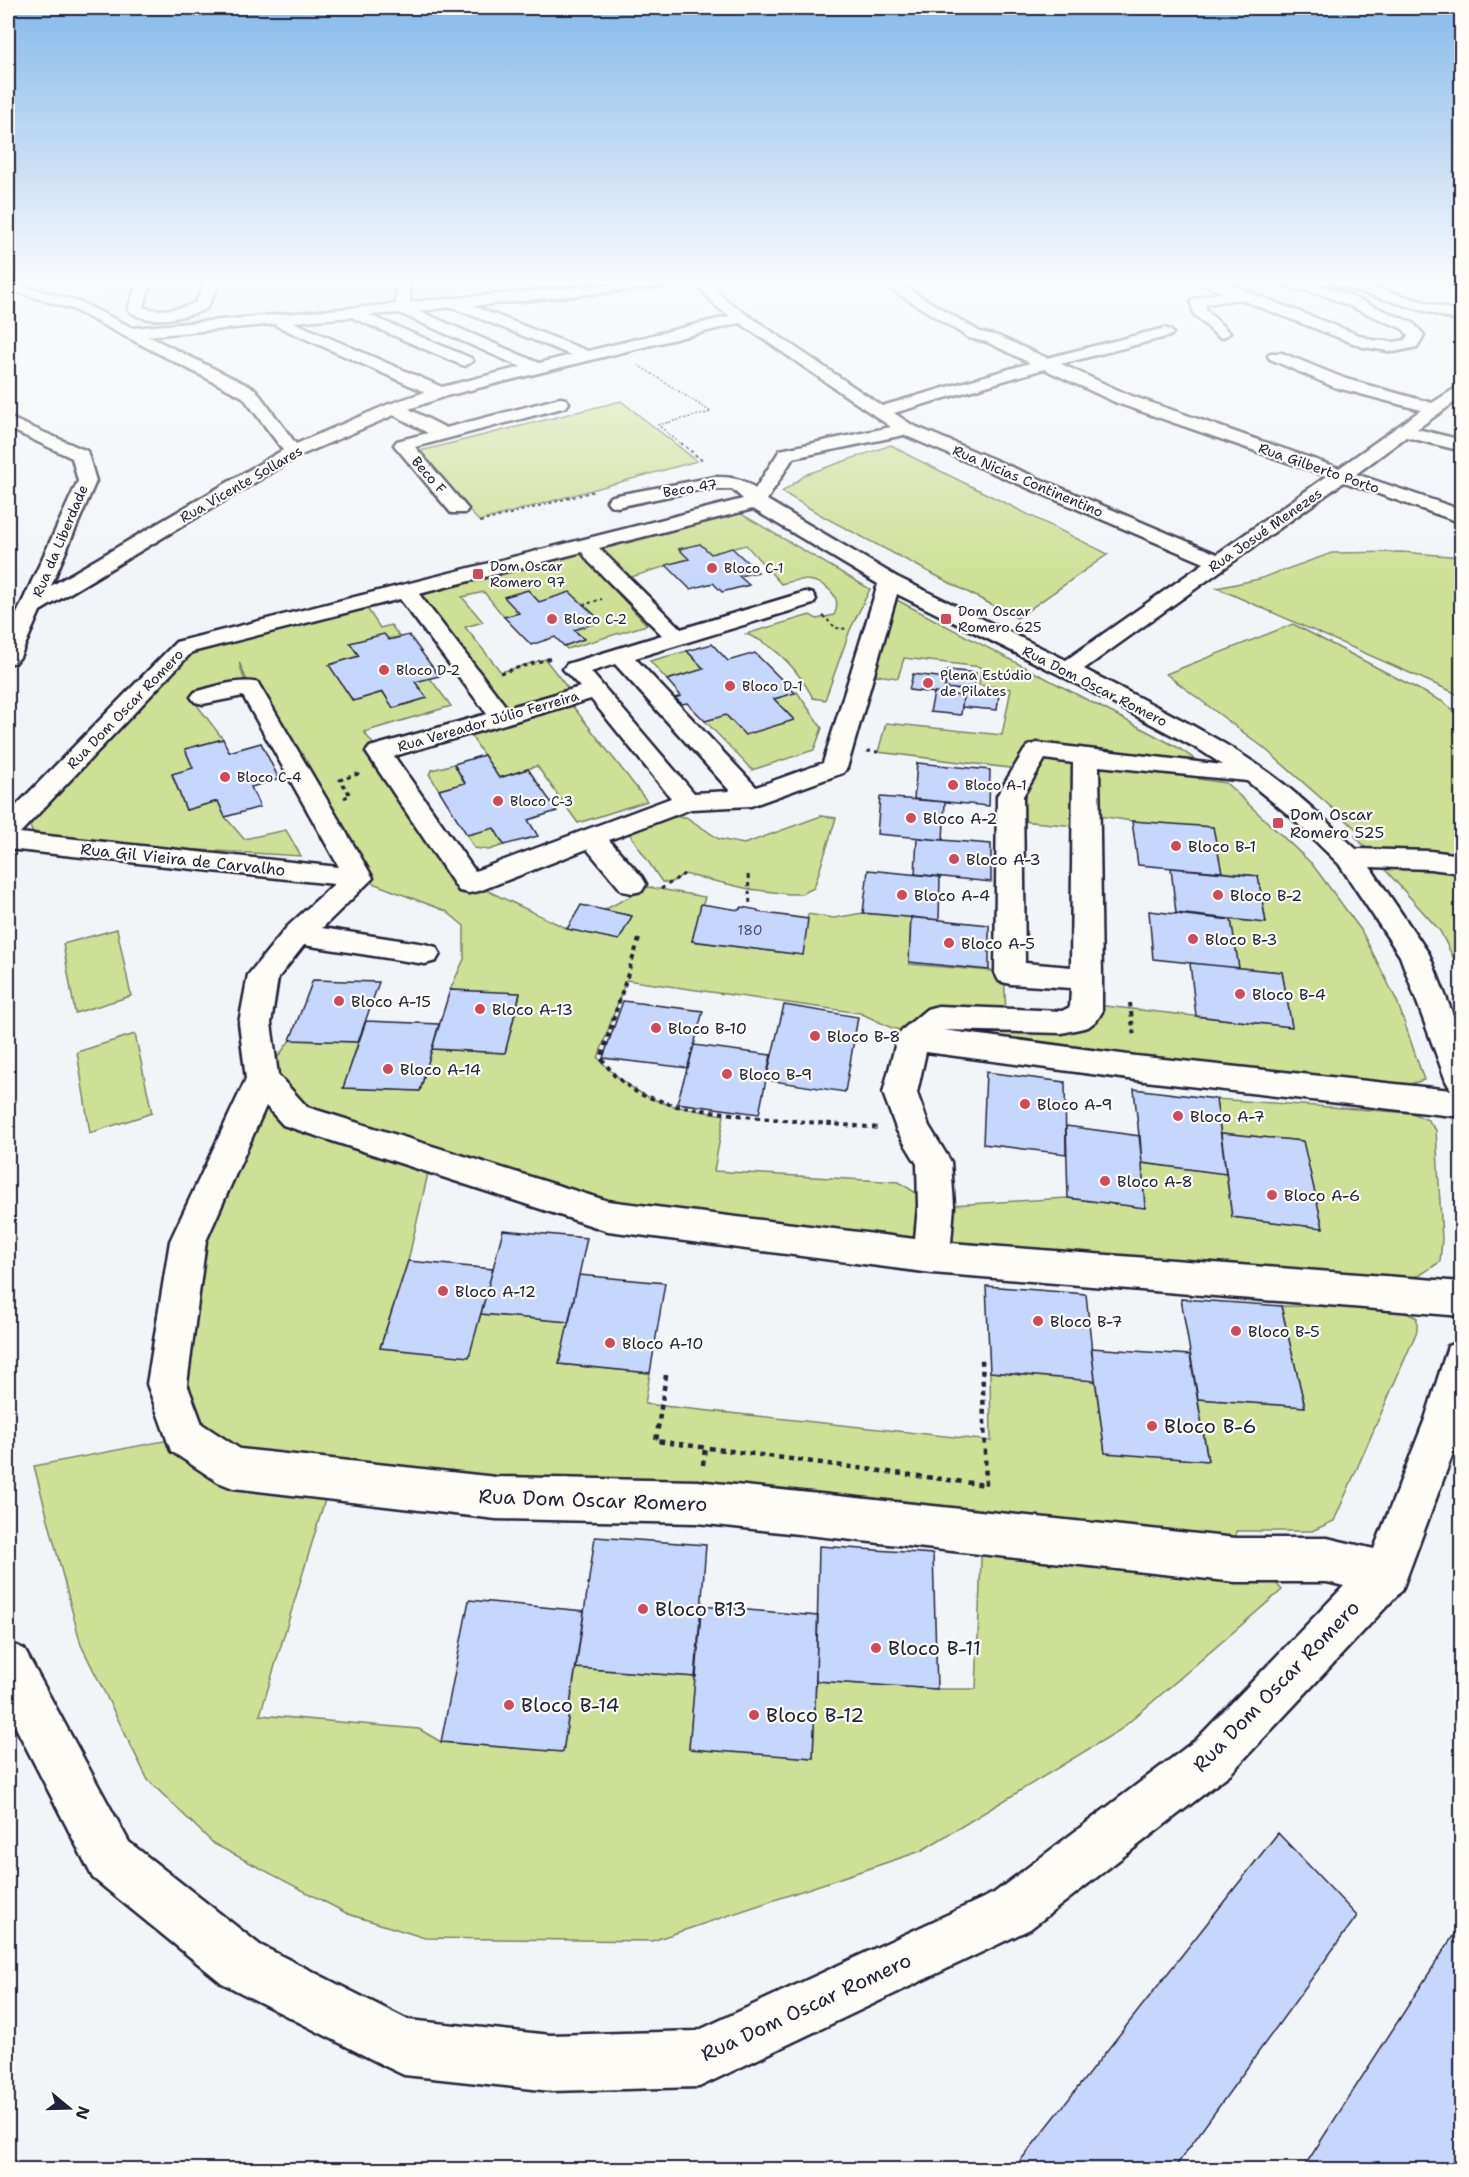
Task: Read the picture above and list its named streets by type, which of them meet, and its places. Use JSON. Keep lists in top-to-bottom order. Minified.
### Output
{"streets":{"street":["Rua Gilberto Porto","Beco F","Rua Nicias Continentino","Rua Vicente Sollares","Beco 47","Rua Josué Menezes","Rua da Liberdade","Rua Dom Oscar Romero","Rua Vereador Júlio Ferreira","Rua Gil Vieira de Carvalho"]},"crossings":[["Rua Gilberto Porto","Rua Josué Menezes"],["Rua Nicias Continentino","Rua Josué Menezes"],["Rua Vicente Sollares","Rua da Liberdade"],["Beco 47","Rua Dom Oscar Romero"],["Rua Josué Menezes","Rua Dom Oscar Romero"],["Rua Dom Oscar Romero","Rua Vereador Júlio Ferreira"]],"places":{"other":["Bloco C-1","Bloco C-2","Bloco D-2","Plena Estúdio de Pilates","Bloco D-1","Bloco C-4","Bloco A-1","Bloco C-3","Bloco A-2","Bloco B-1","Bloco A-3","Bloco A-4","Bloco B-2","Bloco B-3","Bloco A-5","Bloco B-4","Bloco A-15","Bloco A-13","Bloco B-10","Bloco B-8","Bloco A-14","Bloco B-9","Bloco A-9","Bloco A-7","Bloco A-8","Bloco A-6","Bloco A-12","Bloco B-7","Bloco B-5","Bloco A-10","Bloco B-6","Bloco B13","Bloco B-11","Bloco B-14","Bloco B-12"],"transit":["Dom Oscar Romero 97","Dom Oscar Romero 625","Dom Oscar Romero 525"]},"house_numbers":["180"],"north":"right"}
